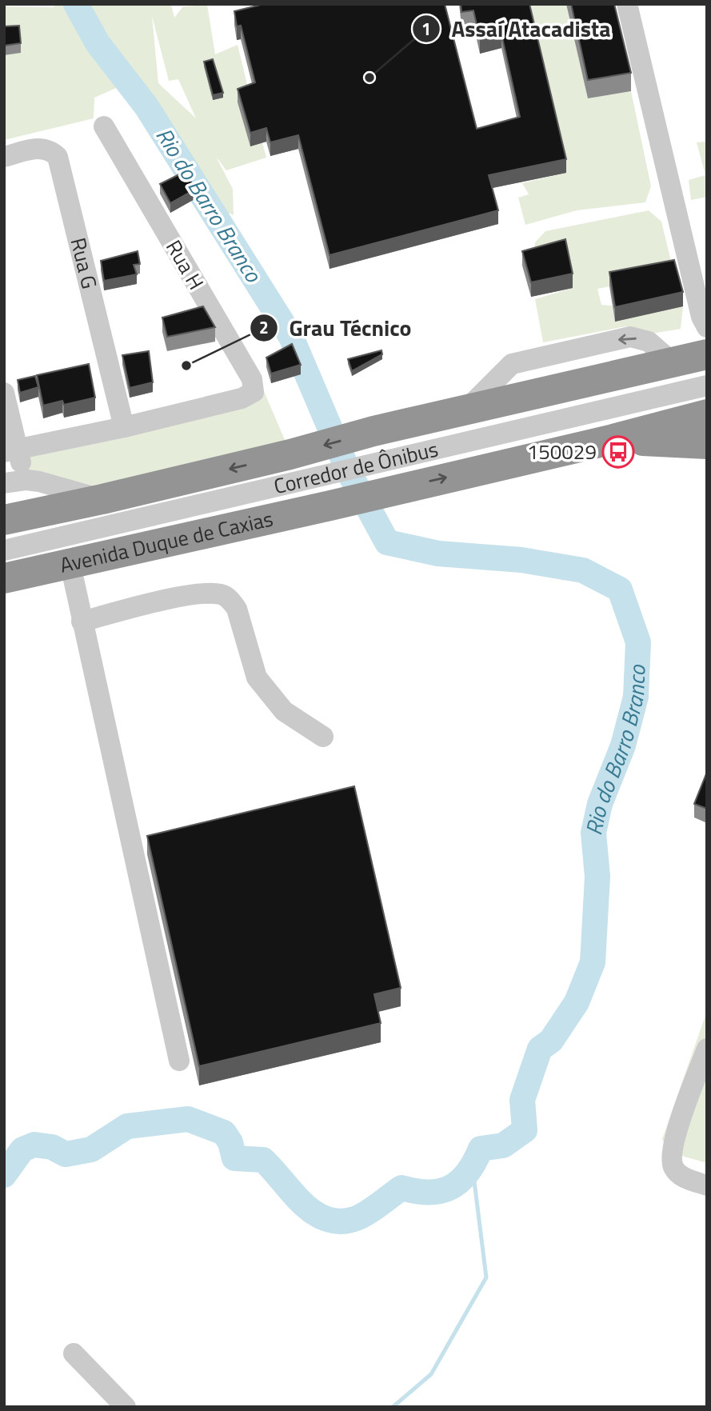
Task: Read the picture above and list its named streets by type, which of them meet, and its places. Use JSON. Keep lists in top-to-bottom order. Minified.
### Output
{"streets":{"highway":["Avenida Duque de Caxias"],"street":["Rua G","Rua H","Corredor de Ônibus"]},"crossings":[["Rua G","Rua H"],["Corredor de Ônibus","Avenida Duque de Caxias"]],"water":["Rio do Barro Branco"],"places":{"other":["Assaí Atacadista","Grau Técnico"],"bus stop":["150029"]}}
